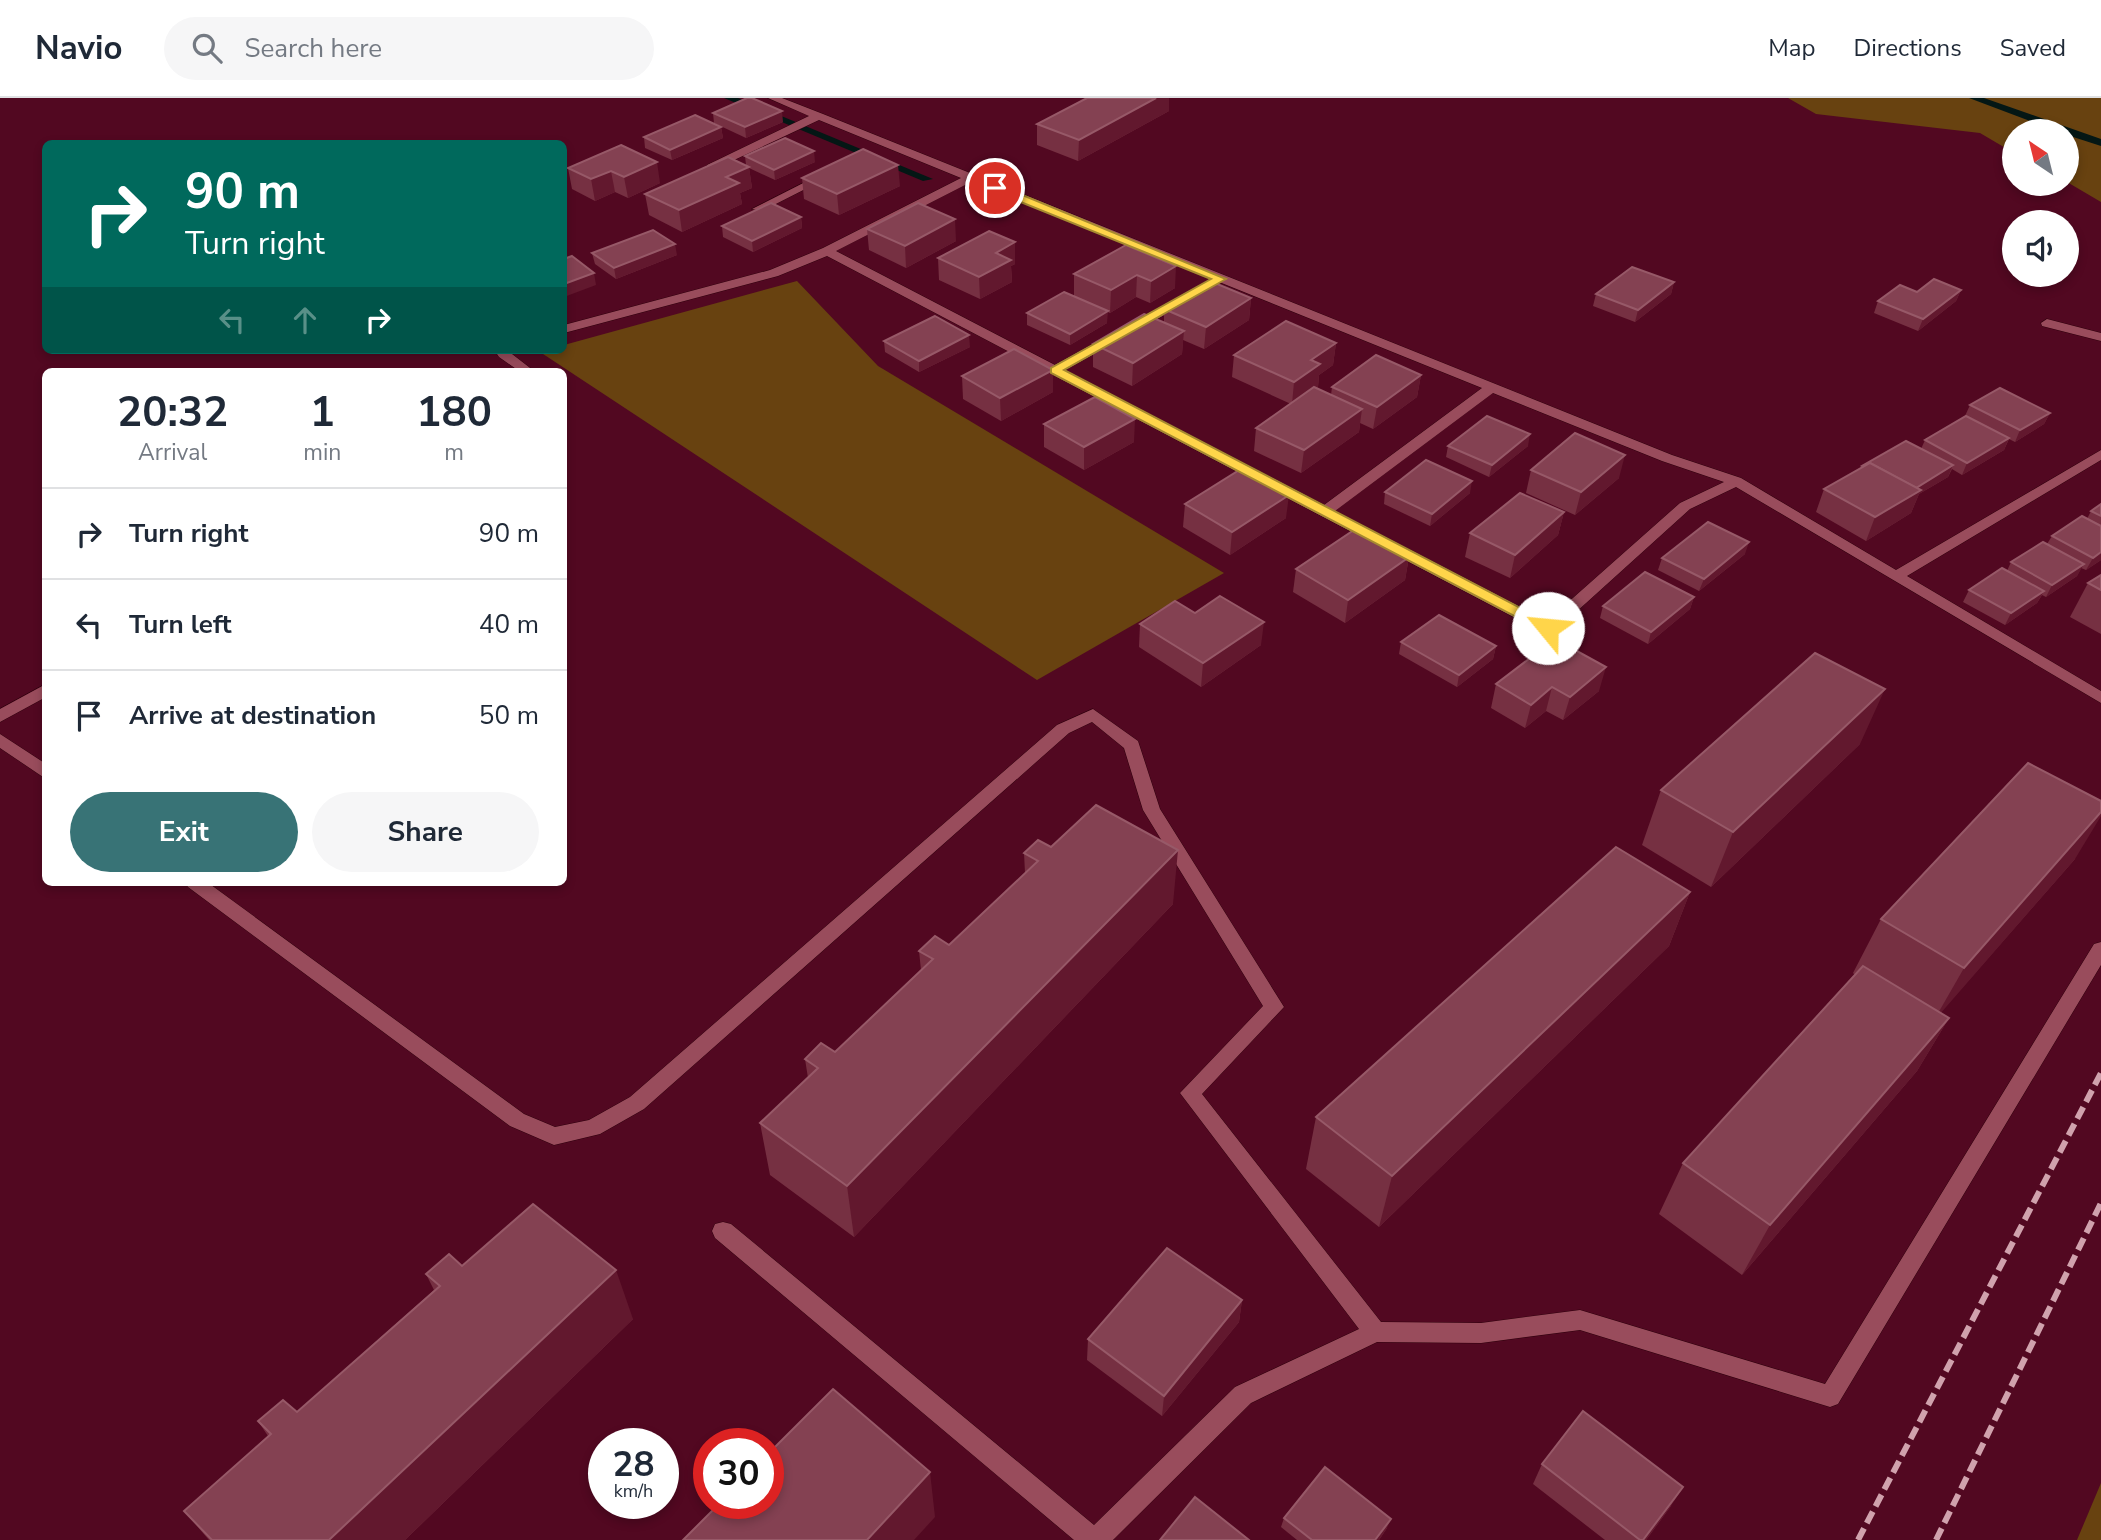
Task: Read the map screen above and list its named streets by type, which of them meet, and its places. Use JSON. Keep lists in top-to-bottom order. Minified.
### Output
{"north":"top left","page":{"header":"Navio","search":"Search here","nav":["Map","Directions","Saved"],"turn":["90 m","Turn right"],"eta":["20:32","Arrival","1","min","180","m"],"list":[{"name":"Turn right","value":"90 m"},{"name":"Turn left","value":"40 m"},{"name":"Arrive at destination","value":"50 m"}],"buttons":["Exit","Share"],"speed":"28 km/h","limit":"30"}}
